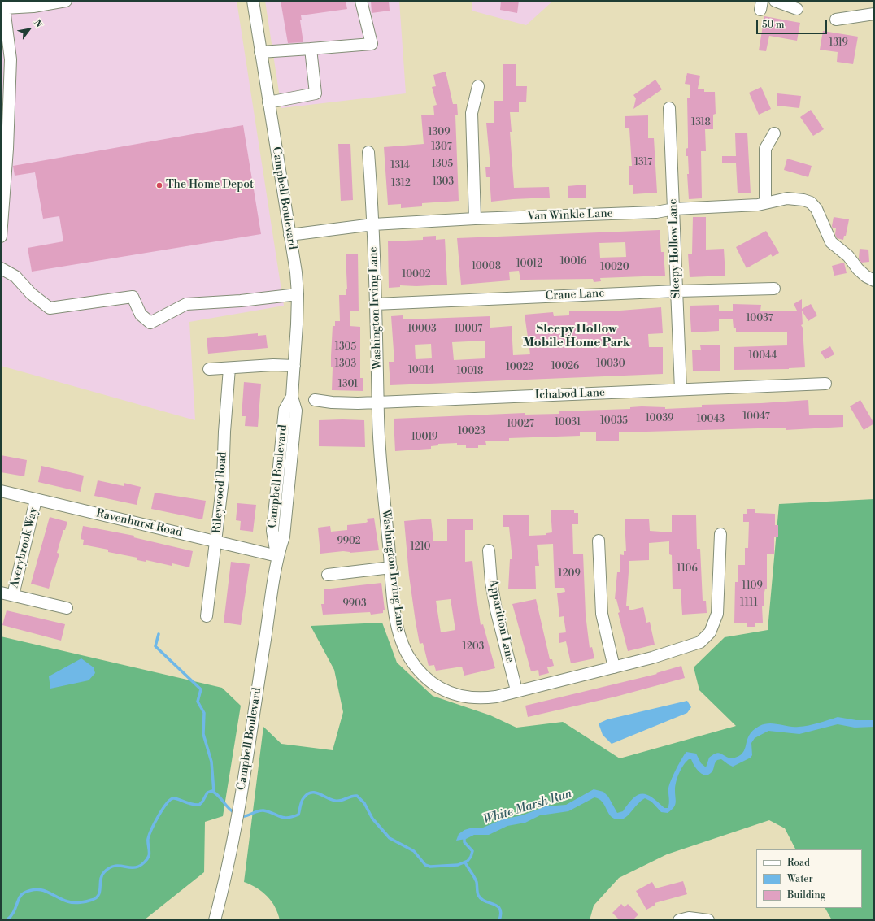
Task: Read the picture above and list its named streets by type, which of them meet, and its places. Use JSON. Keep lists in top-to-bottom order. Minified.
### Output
{"streets":{"street":["Campbell Boulevard","Van Winkle Lane","Sleepy Hollow Lane","Crane Lane","Washington Irving Lane","Ichabod Lane","Rileywood Road","Ravenhurst Road","Averybrook Way","Apparition Lane"]},"crossings":[["Campbell Boulevard","Van Winkle Lane"],["Campbell Boulevard","Ravenhurst Road"],["Van Winkle Lane","Sleepy Hollow Lane"],["Van Winkle Lane","Washington Irving Lane"],["Sleepy Hollow Lane","Crane Lane"],["Sleepy Hollow Lane","Ichabod Lane"],["Crane Lane","Washington Irving Lane"],["Washington Irving Lane","Ichabod Lane"],["Washington Irving Lane","Apparition Lane"],["Rileywood Road","Ravenhurst Road"],["Ravenhurst Road","Averybrook Way"]],"districts":["Sleepy Hollow Mobile Home Park"],"water":["White Marsh Run"],"places":["The Home Depot"],"house_numbers":["1319","1318","1309","1307","1317","1305","1314","1303","1312","10016","10012","10008","10020","10002","10037","10003","10007","1305","10044","1303","10030","10026","10022","10014","10018","1301","10047","10039","10043","10035","10031","10027","10023","10019","9902","1210","1106","1209","1109","1111","9903","1203"],"legend":["Road","Water","Building"],"scale_bar":"50 m","north":"top right"}
